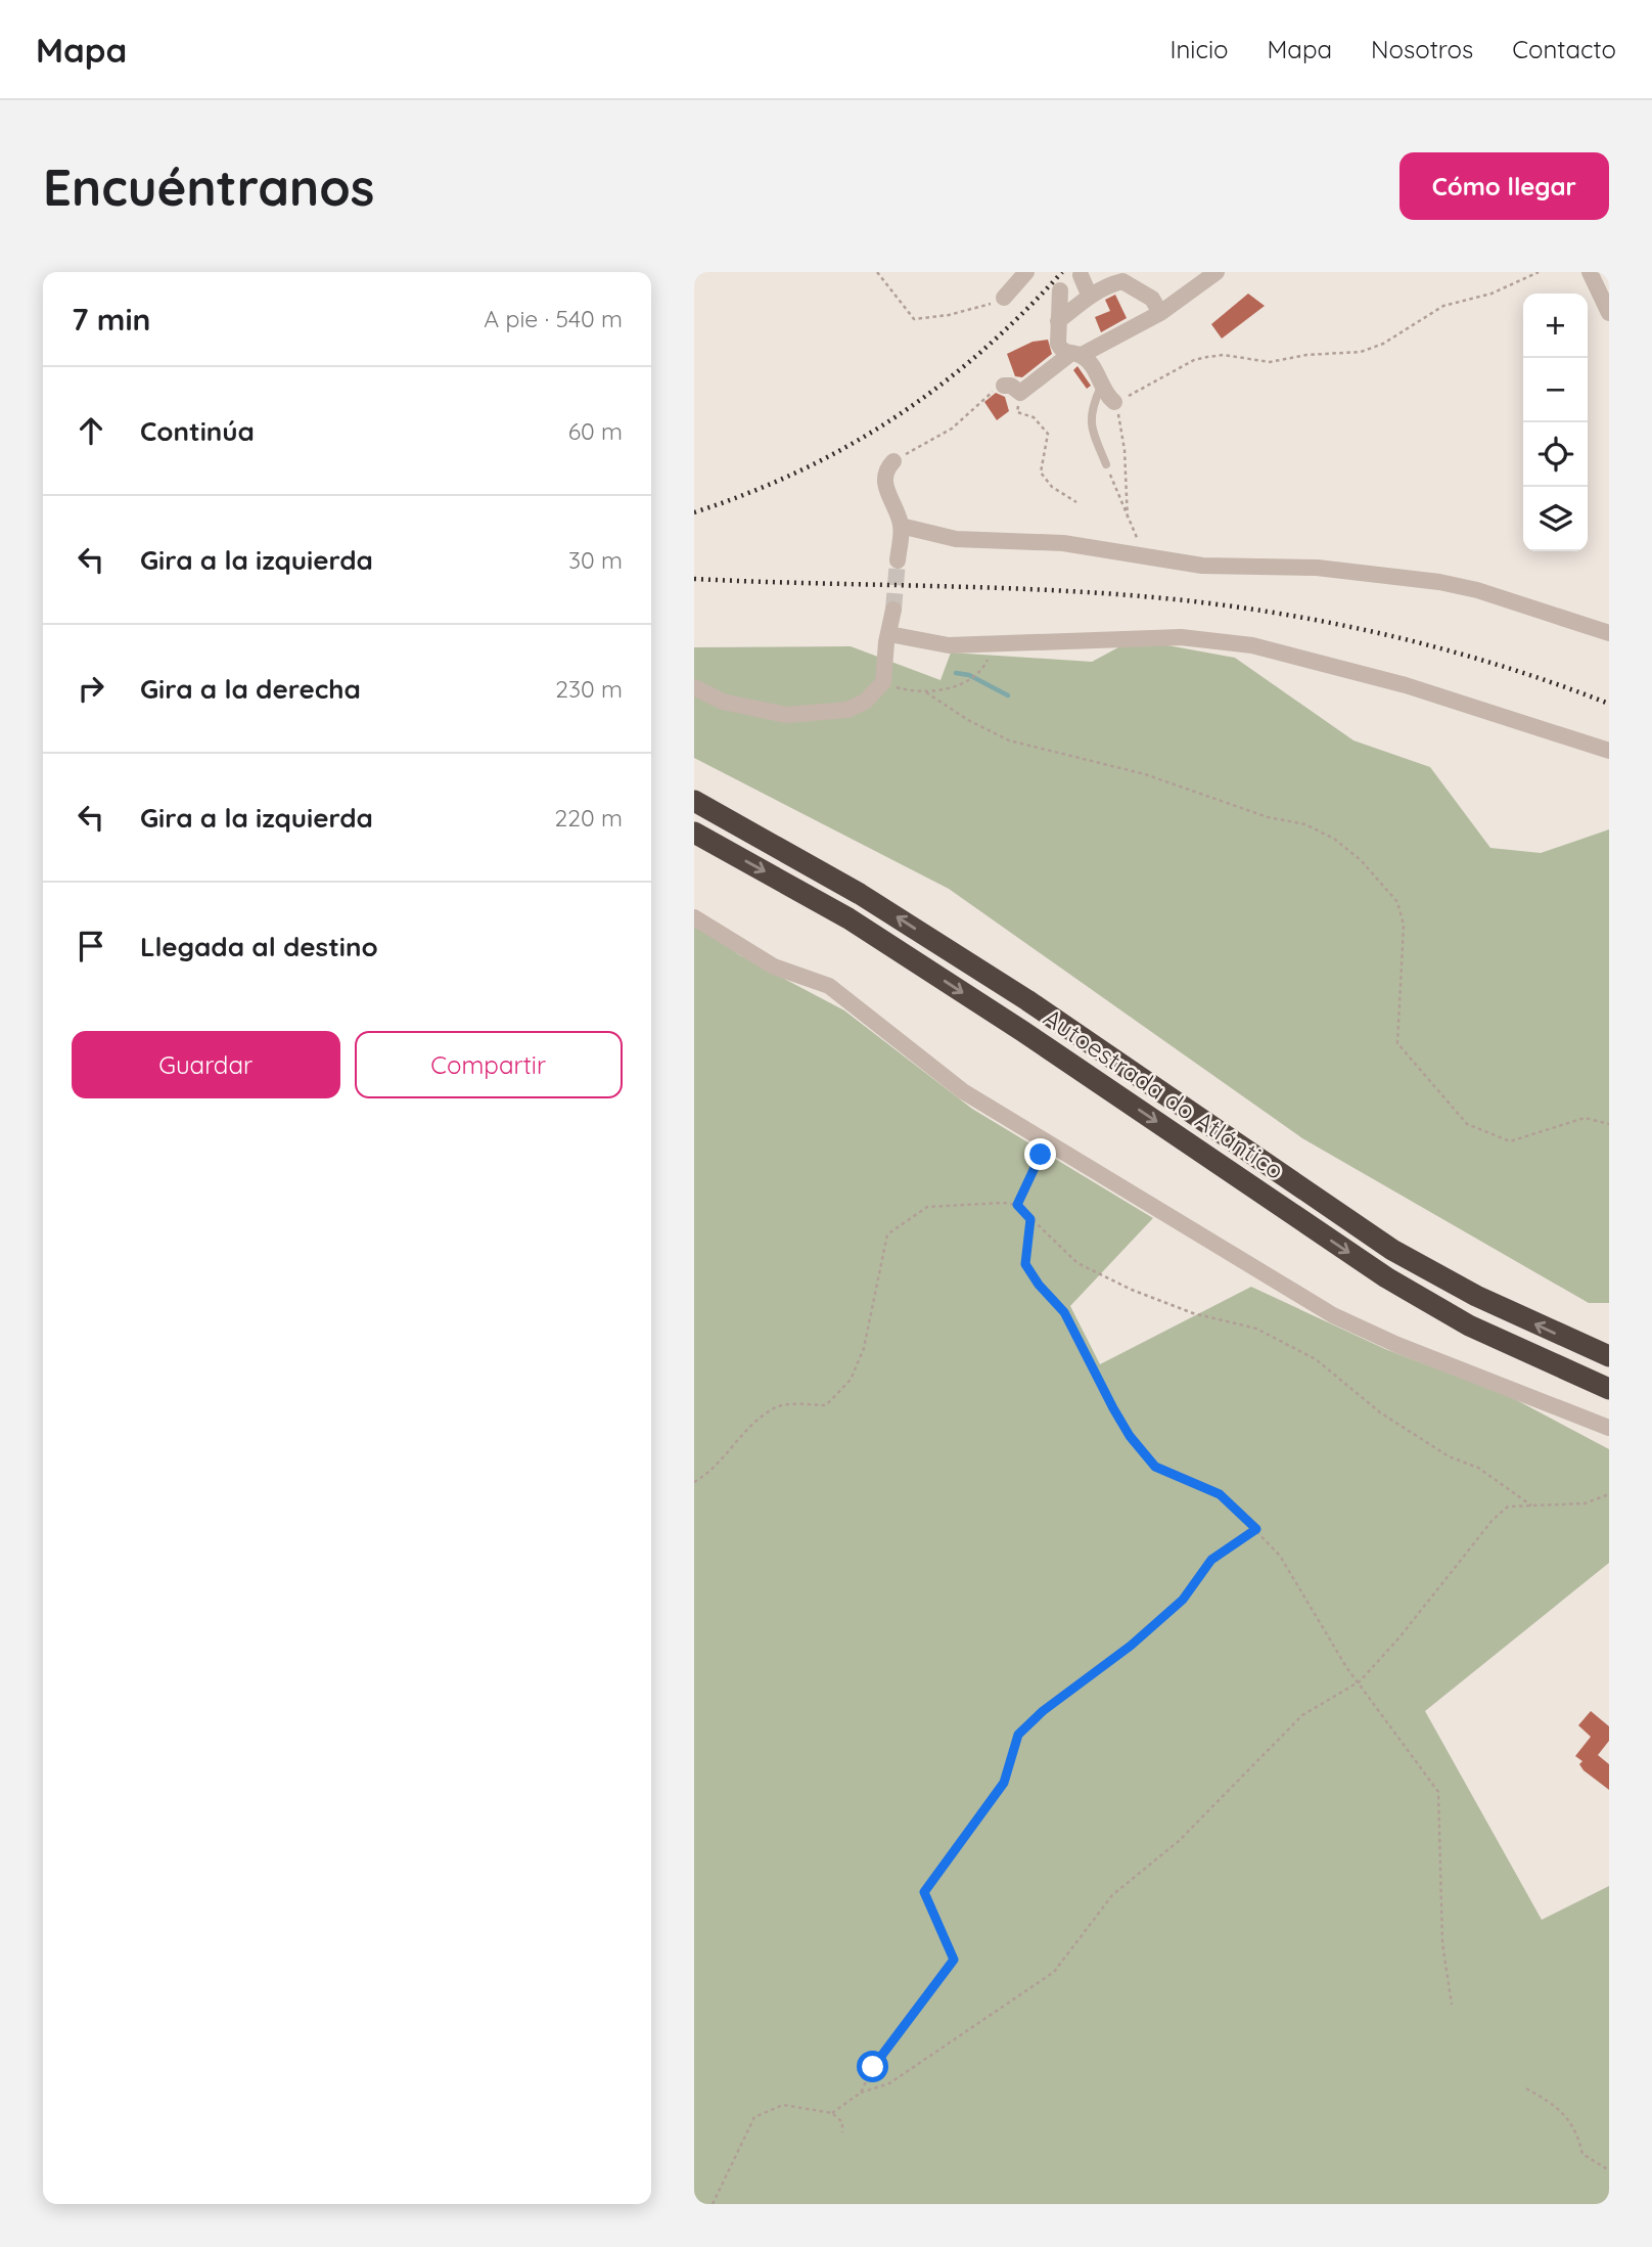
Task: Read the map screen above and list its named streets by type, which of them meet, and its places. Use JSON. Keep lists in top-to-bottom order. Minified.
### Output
{"streets":{"highway":["Autoestrada do Atlántico"]},"page":{"header":"Mapa","nav":["Inicio","Mapa","Nosotros","Contacto"],"buttons":["Cómo llegar",["Guardar","Compartir"]],"title":"Encuéntranos","heading":["7 min","A pie · 540 m"],"map_buttons":["+","−"],"list":[["Continúa","60 m"],["Gira a la izquierda","30 m"],["Gira a la derecha","230 m"],["Gira a la izquierda","220 m"],"Llegada al destino"]}}
